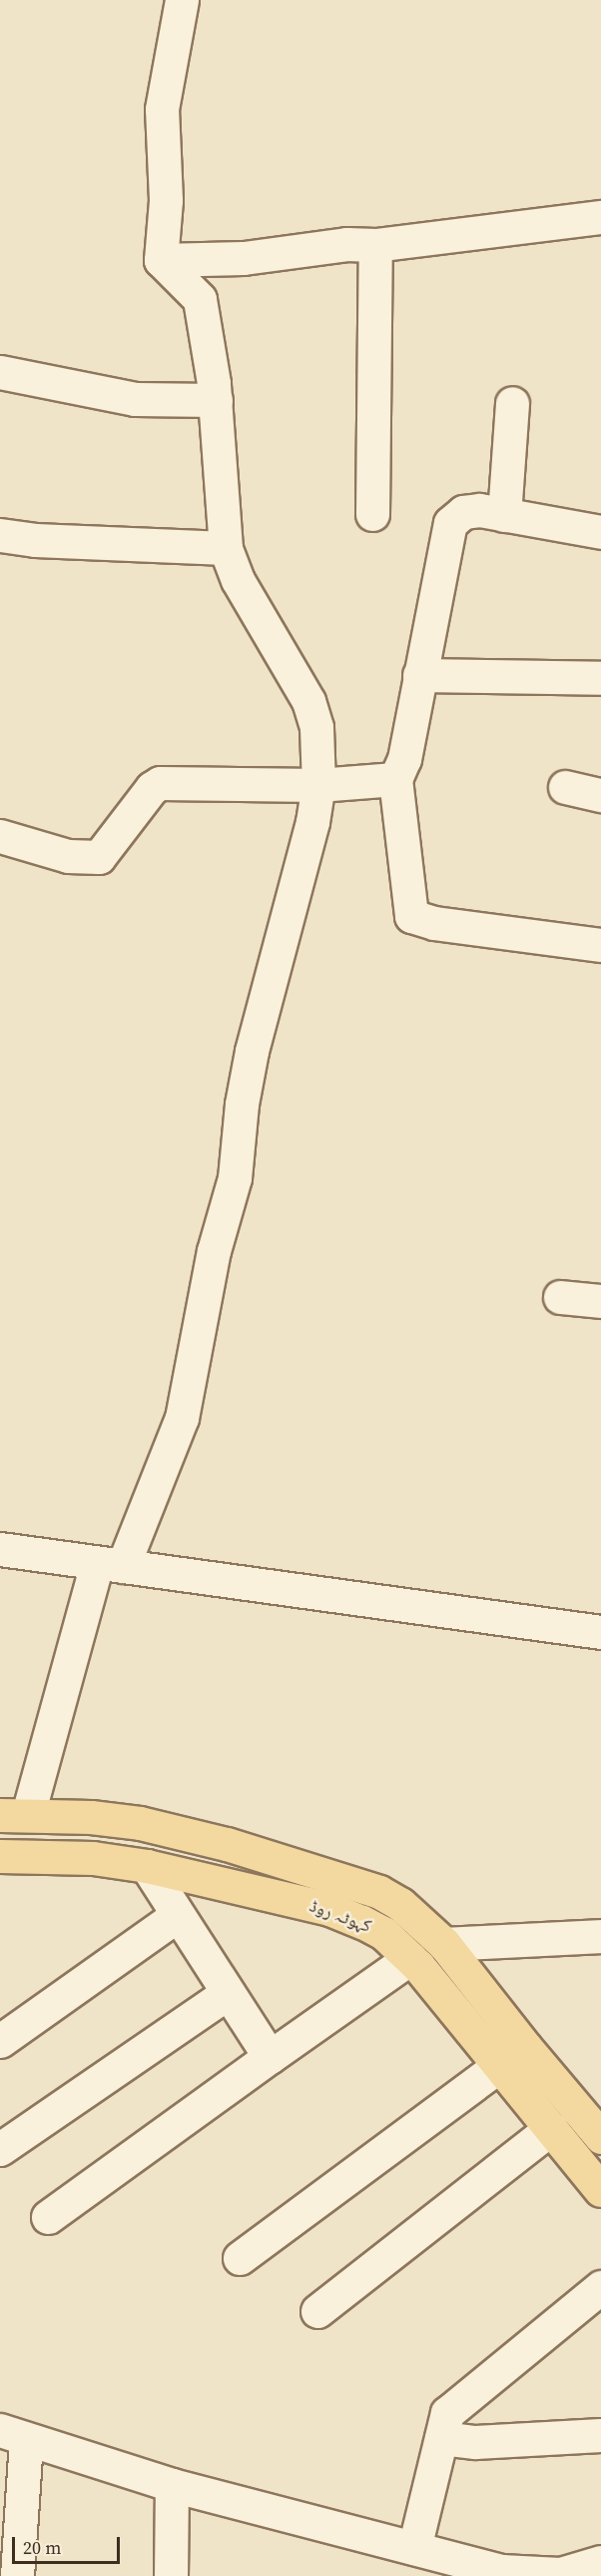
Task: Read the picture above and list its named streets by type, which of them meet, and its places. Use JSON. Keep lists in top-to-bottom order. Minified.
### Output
{"streets":{"main road":["کہوٹہ روڈ"]},"scale_bar":"20 m"}
